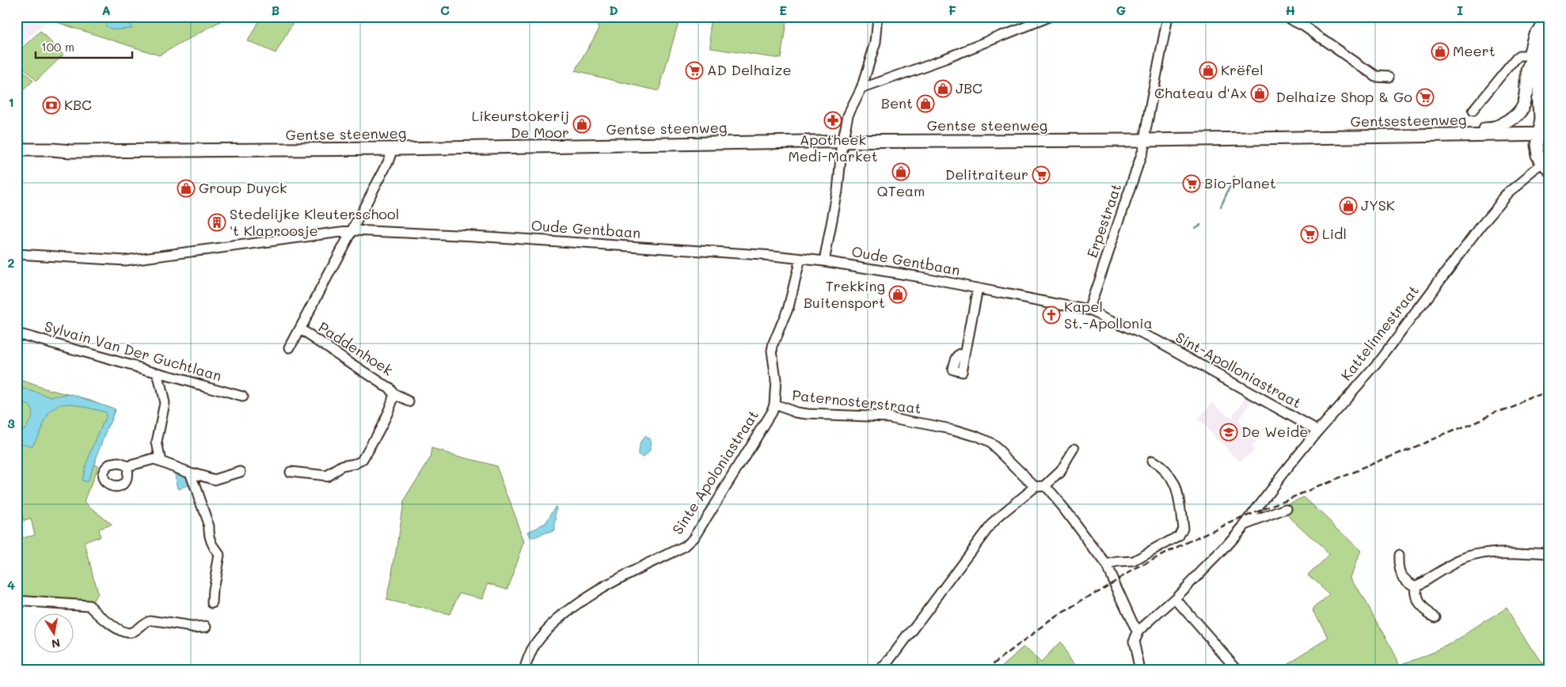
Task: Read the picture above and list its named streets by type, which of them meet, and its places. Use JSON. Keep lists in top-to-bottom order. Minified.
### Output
{"streets":{"main road":["Gentsesteenweg","Gentse steenweg"],"street":["Erpestraat","Oude Gentbaan","Kattelinnestraat","Paddenhoek","Sylvain Van Der Guchtlaan","Sint-Apolloniastraat","Paternosterstraat","Sinte Apoloniastraat"]},"crossings":[["Gentsesteenweg","Gentse steenweg"],["Gentse steenweg","Erpestraat"],["Erpestraat","Oude Gentbaan"],["Oude Gentbaan","Sint-Apolloniastraat"],["Oude Gentbaan","Sinte Apoloniastraat"],["Kattelinnestraat","Sint-Apolloniastraat"],["Paternosterstraat","Sinte Apoloniastraat"]],"places":{"shop":["Meert","Krëfel","JBC","Chateau d'Ax","Bent","Likeurstokerij De Moor","QTeam","Group Duyck","JYSK","Trekking Buitensport"],"supermarket":["AD Delhaize","Delhaize Shop & Go","Delitraiteur","Bio-Planet","Lidl"],"bank":["KBC"],"pharmacy":["Apotheek Medi-Market"],"building":["Stedelijke Kleuterschool 't Klaproosje"],"church":["Kapel St.-Apollonia"],"school or university":["De Weide"]},"scale_bar":"100 m","north":"bottom","grid":{"columns":["A","B","C","D","E","F","G","H","I"],"rows":["1","2","3","4"]}}
